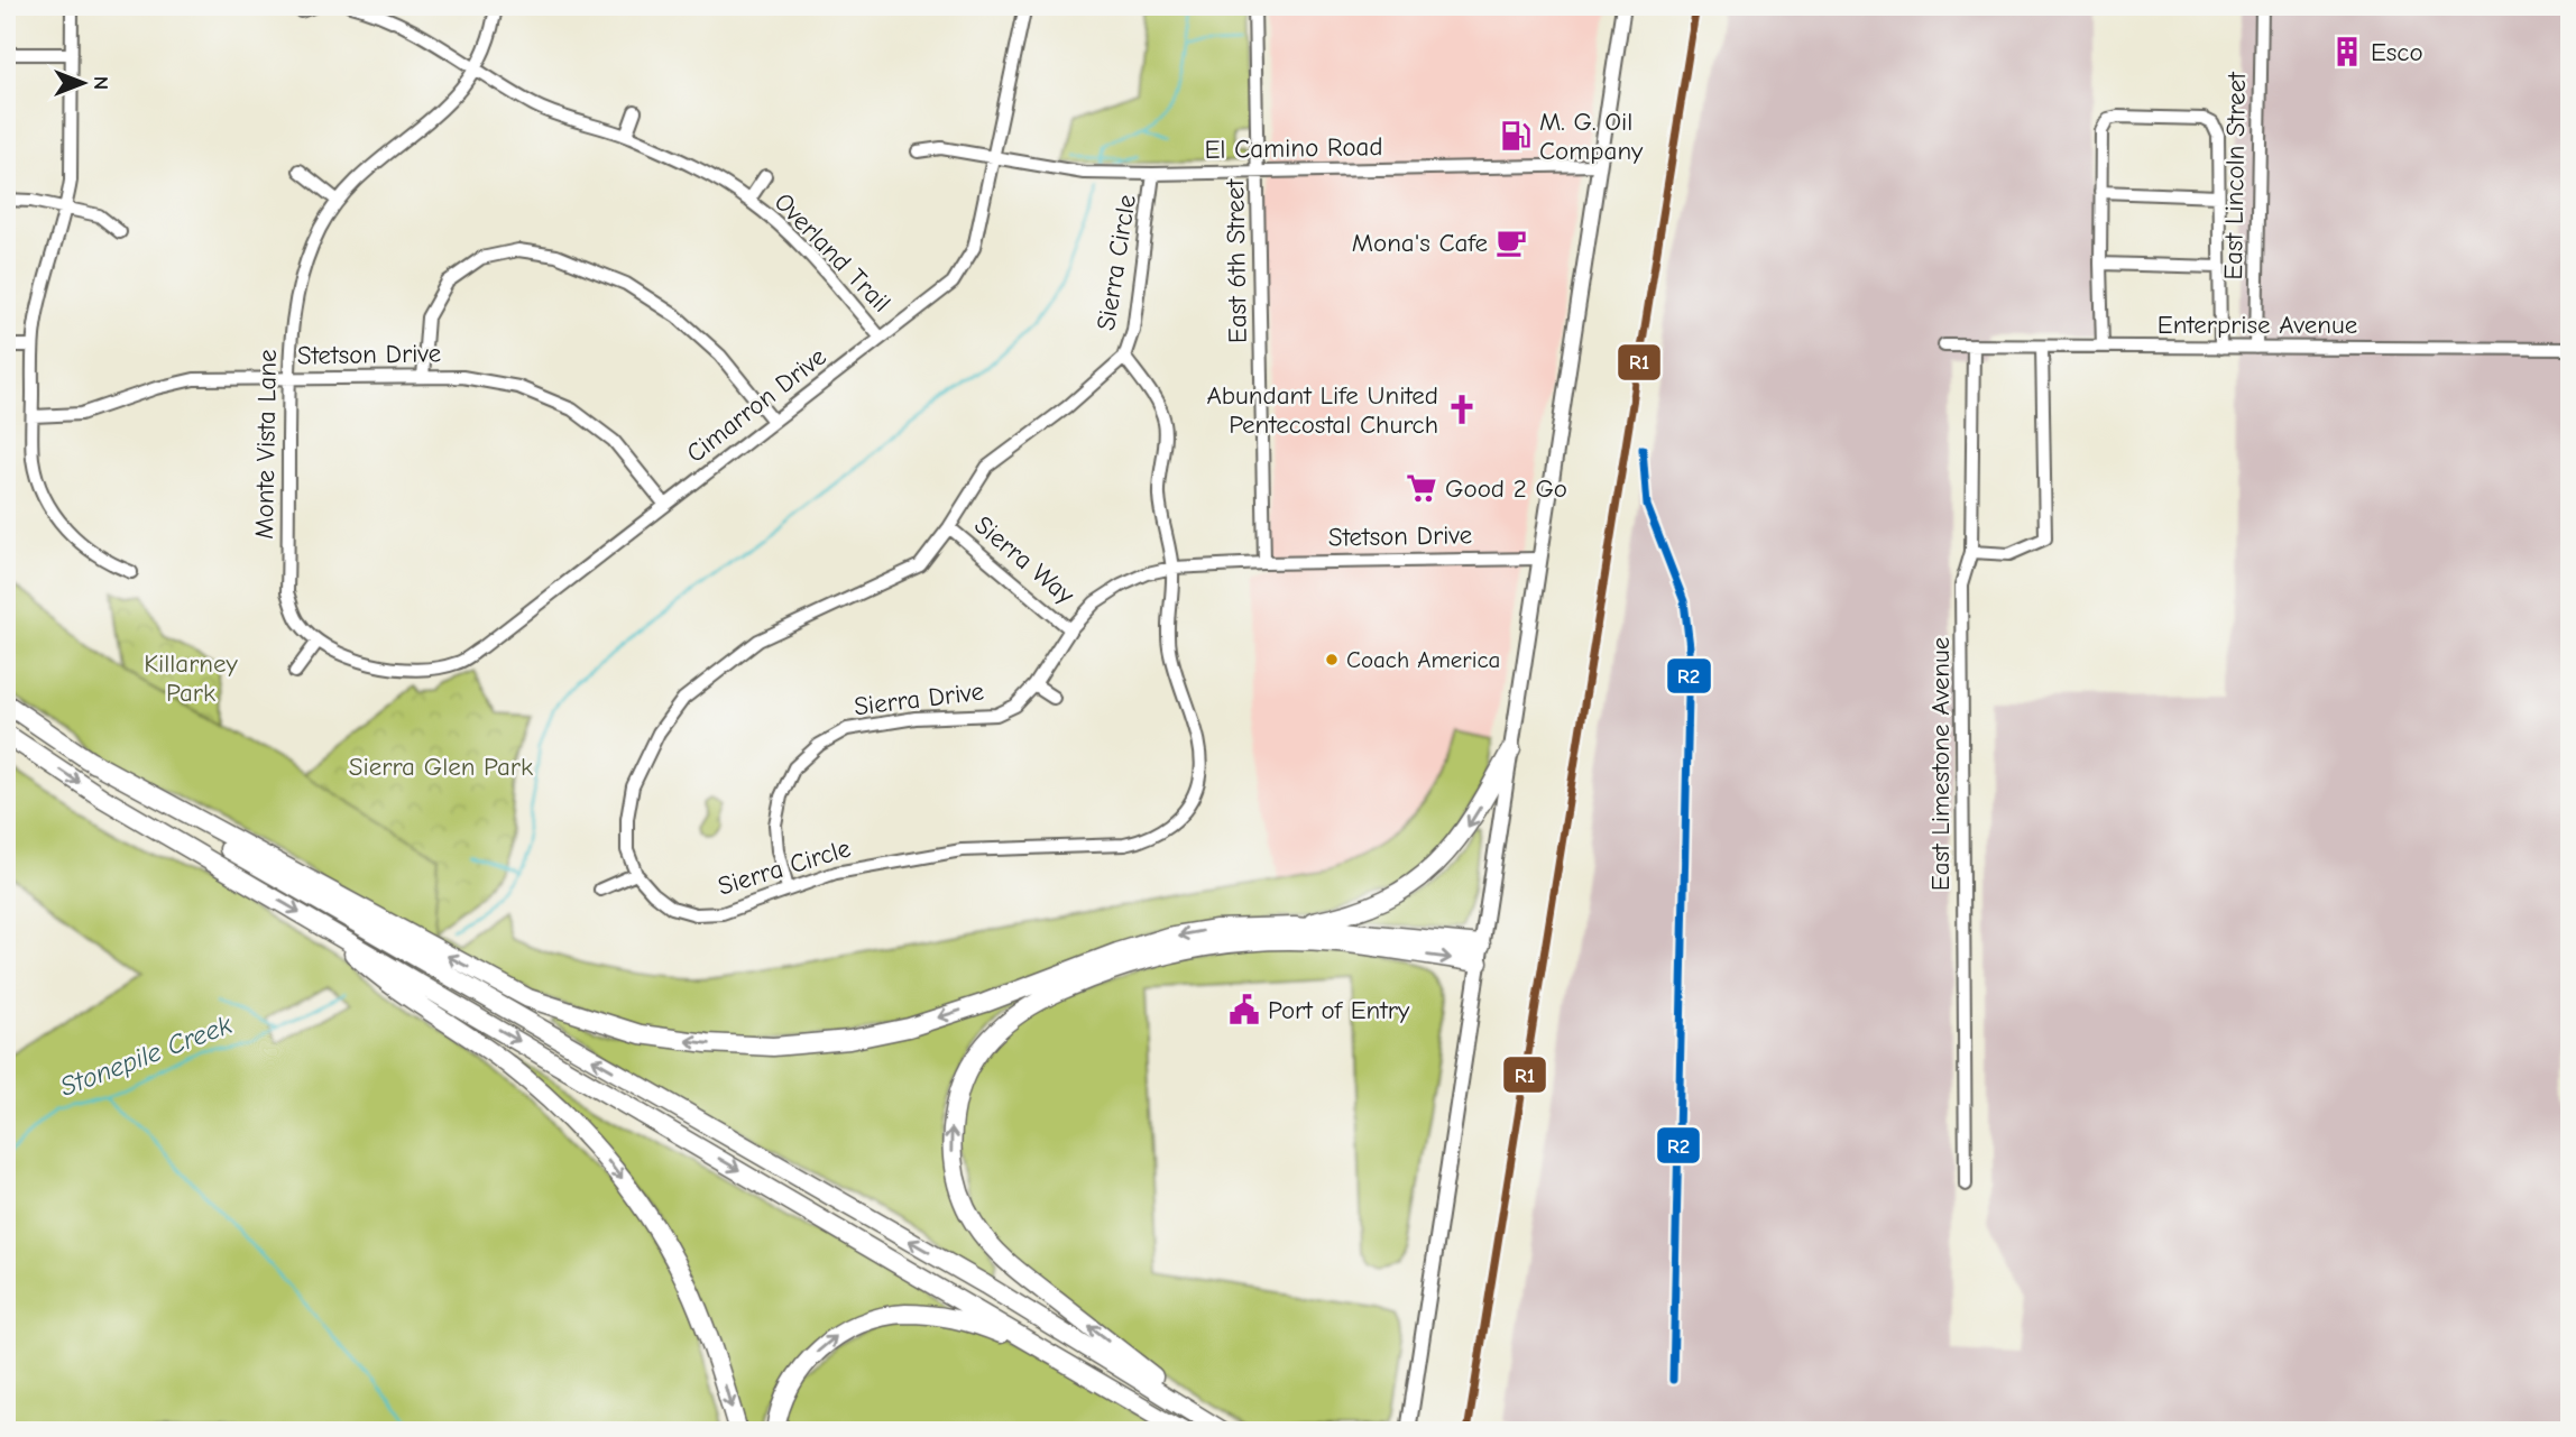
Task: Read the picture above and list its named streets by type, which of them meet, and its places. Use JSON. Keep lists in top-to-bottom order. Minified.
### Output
{"streets":{"street":["El Camino Road","East Lincoln Street","Overland Trail","East 6th Street","Sierra Circle","Enterprise Avenue","Stetson Drive","Cimarron Drive","Monte Vista Lane","Sierra Way","Sierra Drive","East Limestone Avenue"]},"crossings":[["El Camino Road","East 6th Street"],["El Camino Road","Sierra Circle"],["El Camino Road","Cimarron Drive"],["East Lincoln Street","Enterprise Avenue"],["Overland Trail","Cimarron Drive"],["Overland Trail","Monte Vista Lane"],["East 6th Street","Stetson Drive"],["East 6th Street","Sierra Drive"],["Sierra Circle","Sierra Way"],["Sierra Circle","Sierra Drive"],["Enterprise Avenue","East Limestone Avenue"],["Stetson Drive","Cimarron Drive"],["Stetson Drive","Monte Vista Lane"],["Stetson Drive","Sierra Drive"],["Cimarron Drive","Monte Vista Lane"],["Sierra Way","Sierra Drive"]],"water":["Stonepile Creek"],"parks":["Killarney Park","Sierra Glen Park"],"places":{"building":["Esco"],"fuel station":["M. G. Oil Company"],"cafe":["Mona's Cafe"],"church":["Abundant Life United Pentecostal Church"],"supermarket":["Good 2 Go"],"other":["Coach America"],"public building":["Port of Entry"]},"lines":["transit line R1","transit line R2"],"north":"right"}
